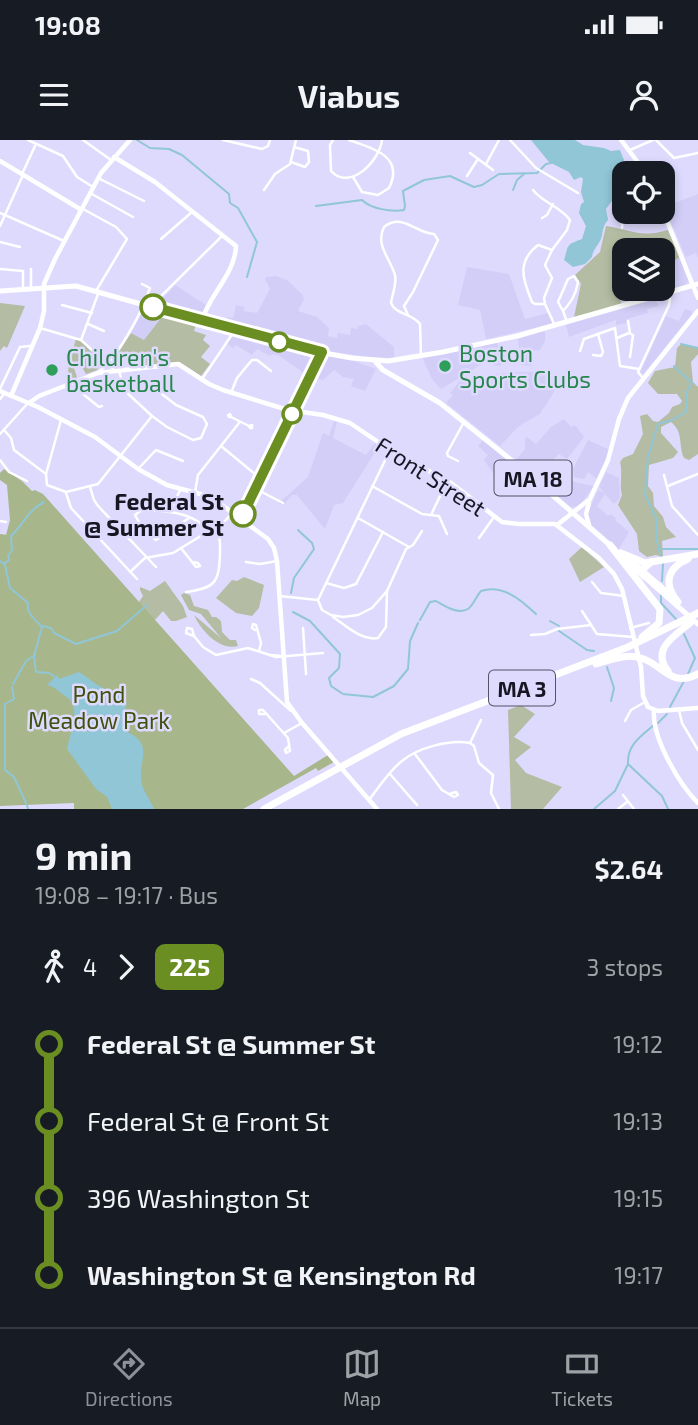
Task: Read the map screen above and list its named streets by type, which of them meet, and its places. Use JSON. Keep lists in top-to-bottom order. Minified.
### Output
{"streets":{"highway":["MA 3"],"main road":["MA 18"],"street":["Front Street"]},"crossings":[["MA 18","MA 3"]],"parks":["Pond Meadow Park"],"places":["Boston Sports Clubs","Children's basketball","Federal St @ Summer St"],"lines":["bus line 225"],"page":{"status":"19:08","header":"Viabus","heading":["9 min","19:08 – 19:17 · Bus","$2.64"],"legs":["4","225","3 stops"],"list":[{"name":"Federal St @ Summer St","value":"19:12"},{"name":"Federal St @ Front St","value":"19:13"},{"name":"396 Washington St","value":"19:15"},{"name":"Washington St @ Kensington Rd","value":"19:17"}],"tabs":["Directions","Map","Tickets"]}}
